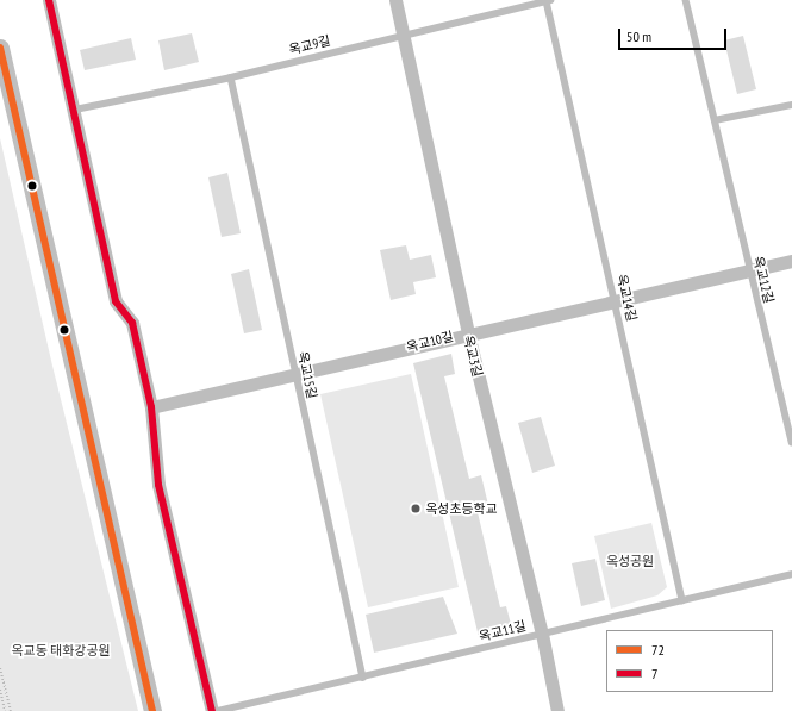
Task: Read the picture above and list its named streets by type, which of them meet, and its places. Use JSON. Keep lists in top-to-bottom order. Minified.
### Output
{"streets":{"street":["옥교10길","옥교3길"],"lane":["옥교9길","옥교12길","옥교14길","옥교15길","옥교11길"]},"crossings":[["옥교9길","옥교14길"],["옥교9길","옥교3길"],["옥교9길","옥교15길"],["옥교12길","옥교10길"],["옥교14길","옥교10길"],["옥교14길","옥교11길"],["옥교10길","옥교3길"],["옥교10길","옥교15길"],["옥교3길","옥교11길"],["옥교15길","옥교11길"]],"parks":["옥성공원","옥교동 태화강공원"],"places":["옥성초등학교"],"lines":["transit line 7","transit line 72"],"legend":["72","7"],"scale_bar":"50 m"}
